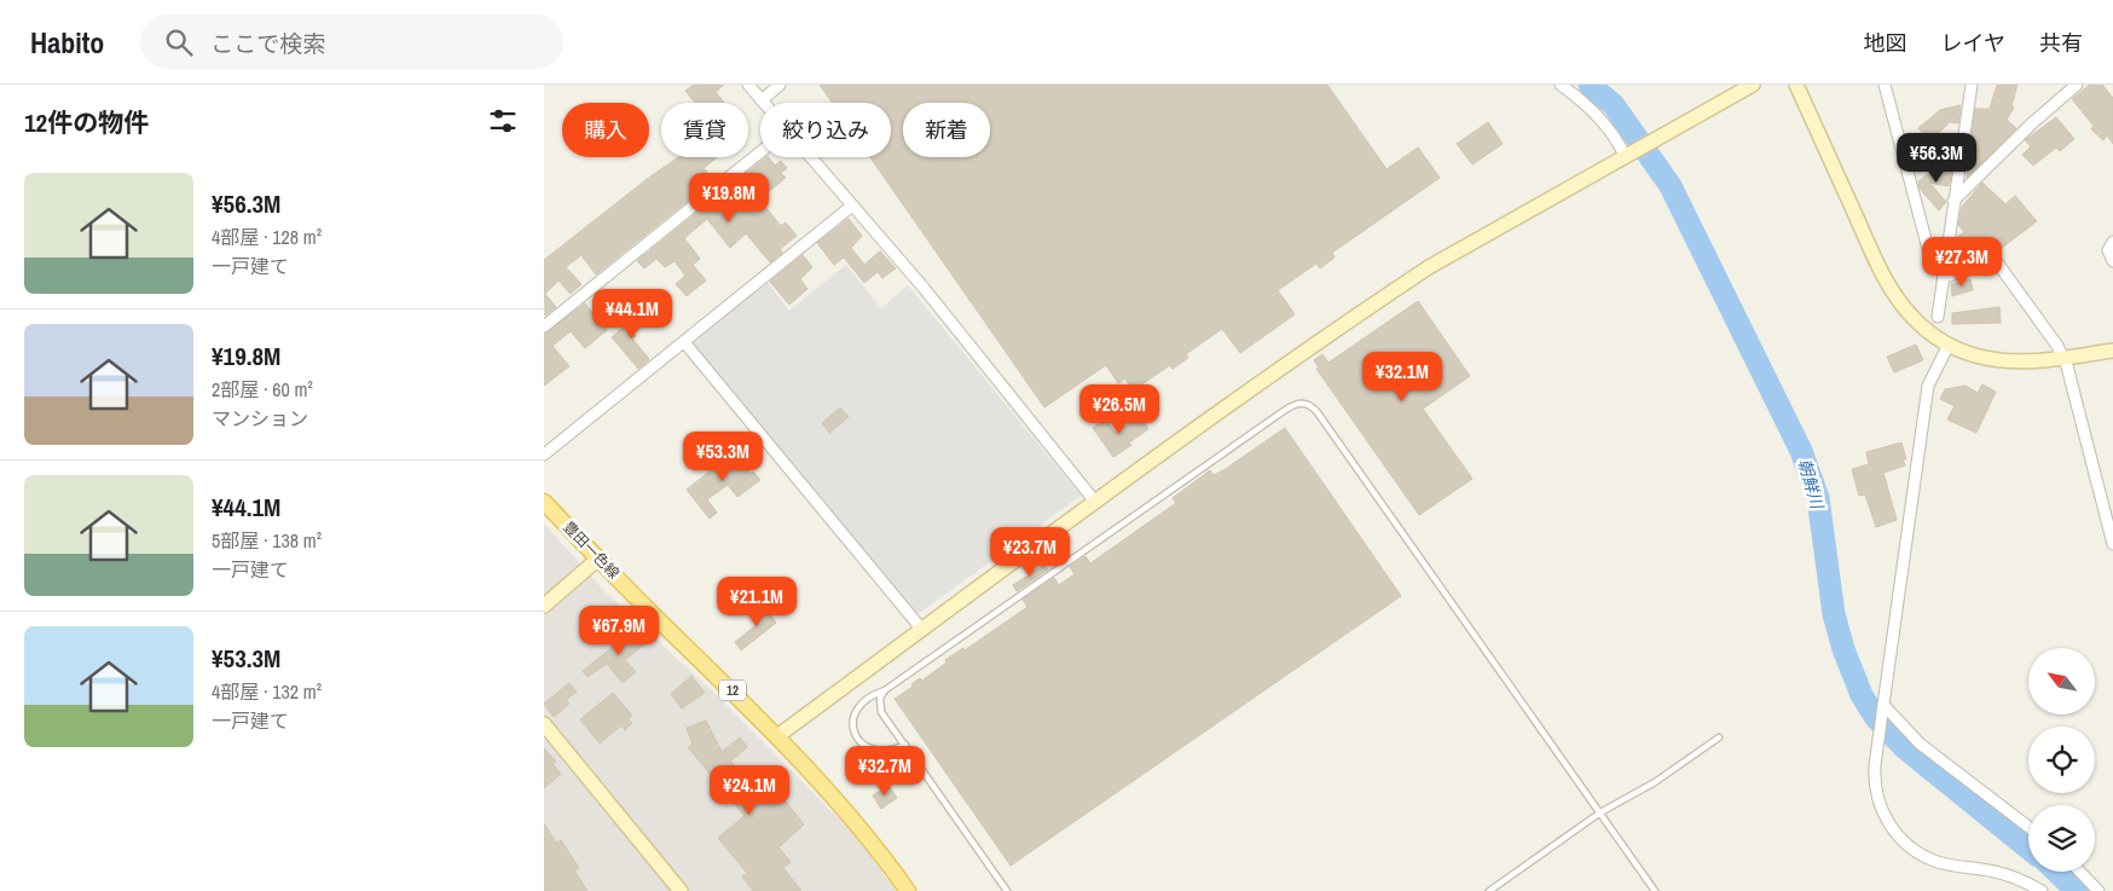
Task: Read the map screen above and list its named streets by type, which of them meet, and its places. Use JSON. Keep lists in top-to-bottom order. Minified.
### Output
{"streets":{"main road":["豊田一色線","12"]},"water":["朝鮮川"],"north":"top left","page":{"header":"Habito","search":"ここで検索","nav":["地図","レイヤ","共有"],"heading":"12件の物件","chip":["購入","賃貸","絞り込み","新着"],"price":["¥56.3M","¥19.8M","¥27.3M","¥44.1M","¥32.1M","¥26.5M","¥53.3M","¥23.7M","¥21.1M","¥67.9M","¥32.7M","¥24.1M"],"list":[{"name":"¥56.3M","note":"4部屋 · 128 m² · 一戸建て"},{"name":"¥19.8M","note":"2部屋 · 60 m² · マンション"},{"name":"¥44.1M","note":"5部屋 · 138 m² · 一戸建て"},{"name":"¥53.3M","note":"4部屋 · 132 m² · 一戸建て"}]}}
